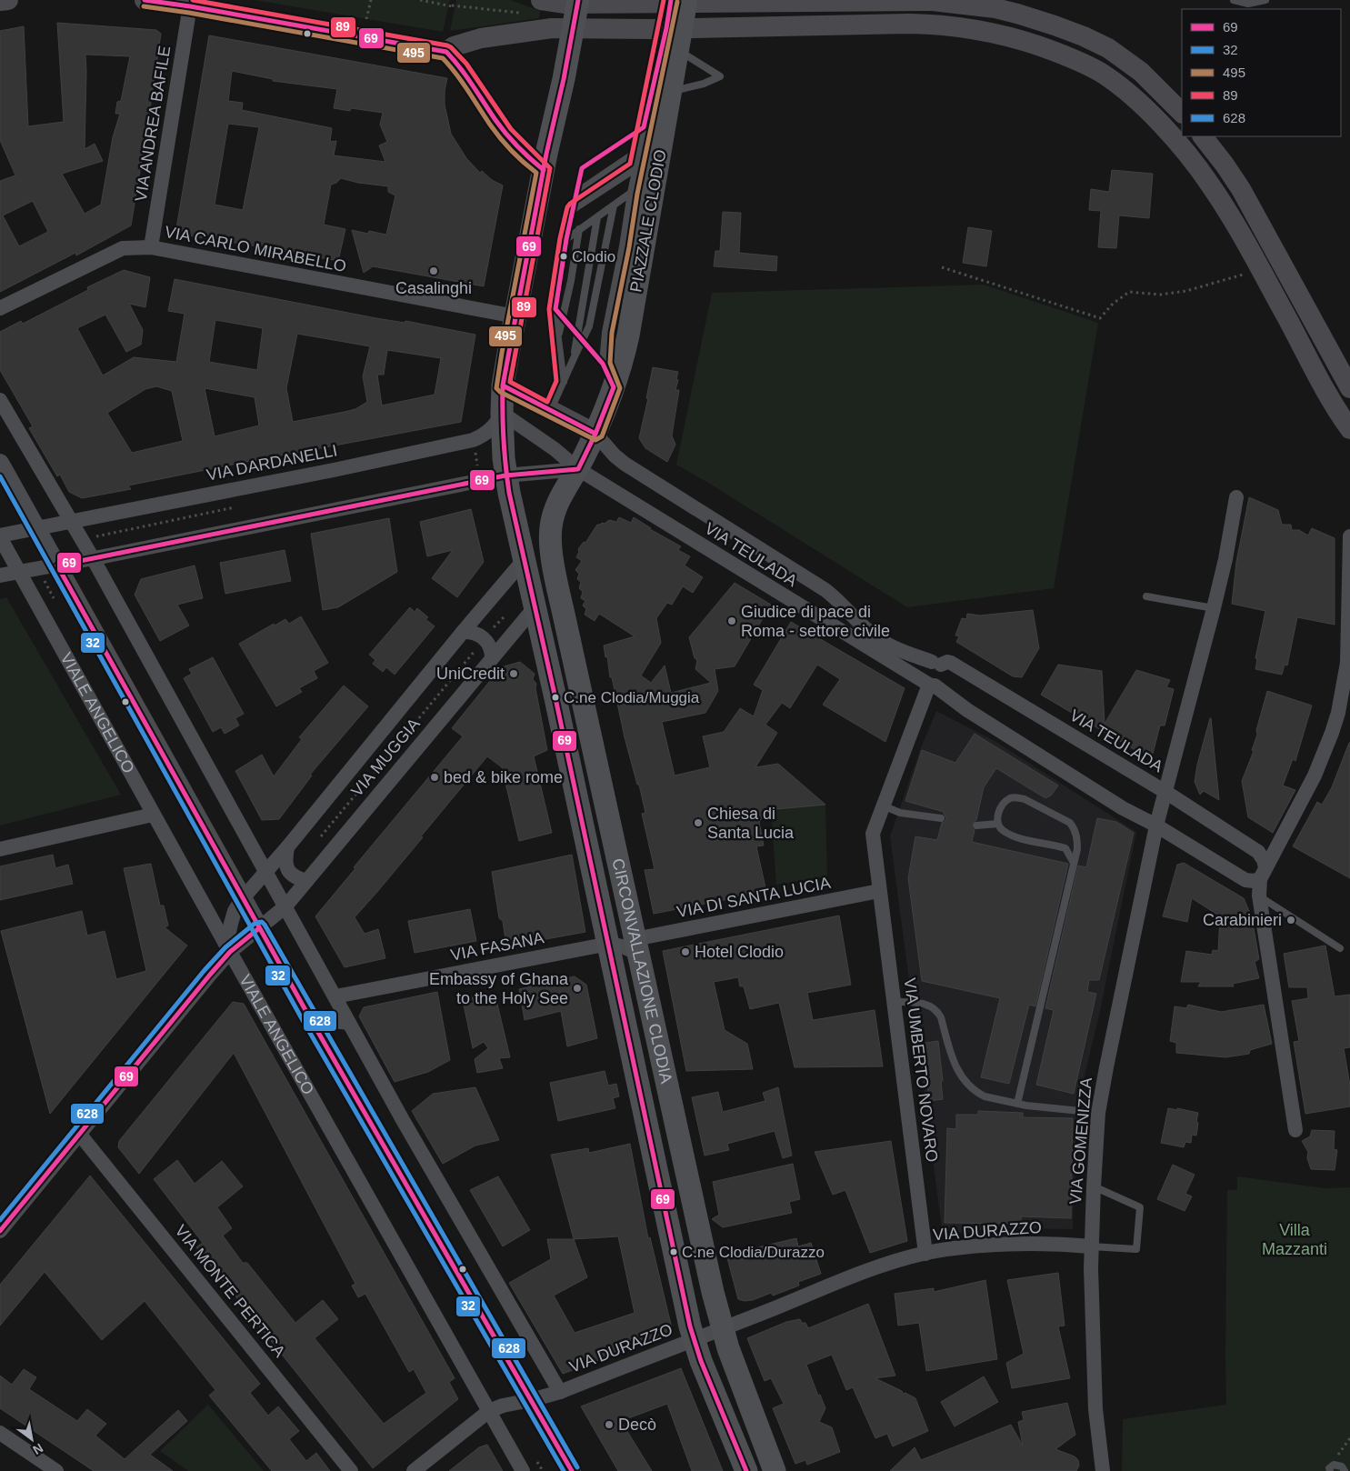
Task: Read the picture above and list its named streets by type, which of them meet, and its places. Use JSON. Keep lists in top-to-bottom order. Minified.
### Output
{"streets":{"main road":["PIAZZALE CLODIO","CIRCONVALLAZIONE CLODIA"],"street":["VIA ANDREA BAFILE","VIA CARLO MIRABELLO","VIA DARDANELLI","VIA TEULADA","VIALE ANGELICO","VIA MUGGIA","VIA DI SANTA LUCIA","VIA FASANA","VIA UMBERTO NOVARO","VIA GOMENIZZA","VIA DURAZZO","VIA MONTE PERTICA"]},"crossings":[["VIA ANDREA BAFILE","VIA CARLO MIRABELLO"],["PIAZZALE CLODIO","VIA TEULADA"],["PIAZZALE CLODIO","CIRCONVALLAZIONE CLODIA"],["VIA DARDANELLI","VIALE ANGELICO"],["VIA TEULADA","CIRCONVALLAZIONE CLODIA"],["VIA TEULADA","VIA UMBERTO NOVARO"],["VIA TEULADA","VIA GOMENIZZA"],["VIALE ANGELICO","VIA MUGGIA"],["VIA MUGGIA","CIRCONVALLAZIONE CLODIA"],["VIA MUGGIA","VIA MONTE PERTICA"],["VIA DI SANTA LUCIA","VIA FASANA"],["VIA DI SANTA LUCIA","CIRCONVALLAZIONE CLODIA"],["VIA DI SANTA LUCIA","VIA UMBERTO NOVARO"],["VIA FASANA","CIRCONVALLAZIONE CLODIA"],["CIRCONVALLAZIONE CLODIA","VIA DURAZZO"],["VIA UMBERTO NOVARO","VIA DURAZZO"],["VIA GOMENIZZA","VIA DURAZZO"]],"parks":["Villa Mazzanti"],"places":["Clodio","Casalinghi","Giudice di pace di Roma - settore civile","UniCredit","C.ne Clodia/Muggia","bed & bike rome","Chiesa di Santa Lucia","Carabinieri","Hotel Clodio","Embassy of Ghana to the Holy See","C.ne Clodia/Durazzo","Decò"],"lines":["transit line 69","transit line 89","transit line 495","transit line 32","transit line 628"],"legend":["69","32","495","89","628"],"north":"bottom right"}
